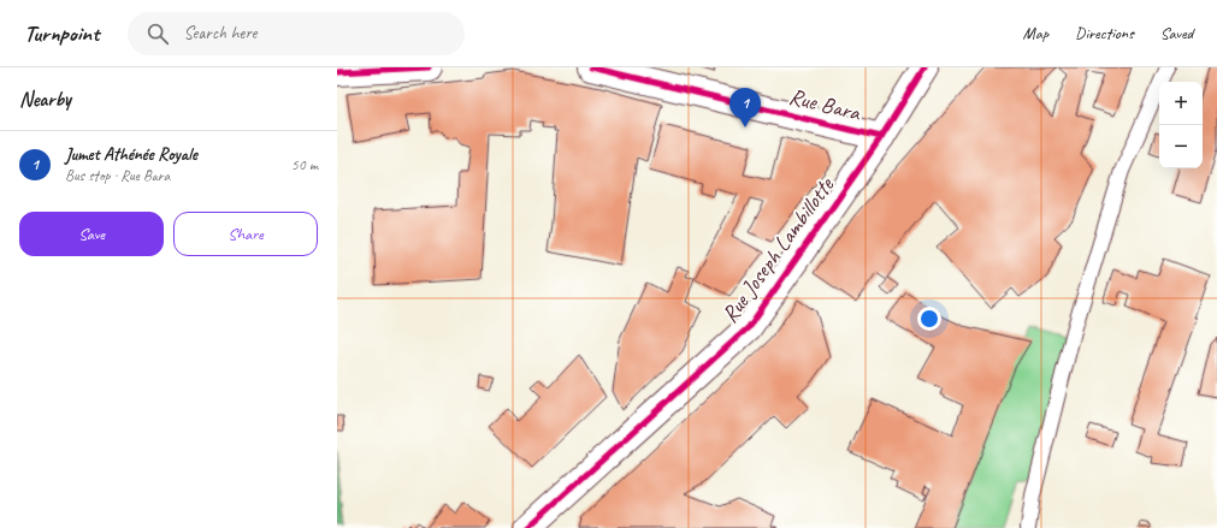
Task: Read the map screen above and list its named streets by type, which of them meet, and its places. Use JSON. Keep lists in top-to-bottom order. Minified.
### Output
{"streets":{"street":["Rue Bara","Rue Joseph Lambillotte"]},"crossings":[["Rue Bara","Rue Joseph Lambillotte"]],"page":{"header":"Turnpoint","search":"Search here","nav":["Map","Directions","Saved"],"heading":"Nearby","map_buttons":["+","−"],"pins":"1","list":[{"mark":"1","name":"Jumet Athénée Royale","note":"Bus stop · Rue Bara","value":"50 m"}],"buttons":["Save","Share"]}}
